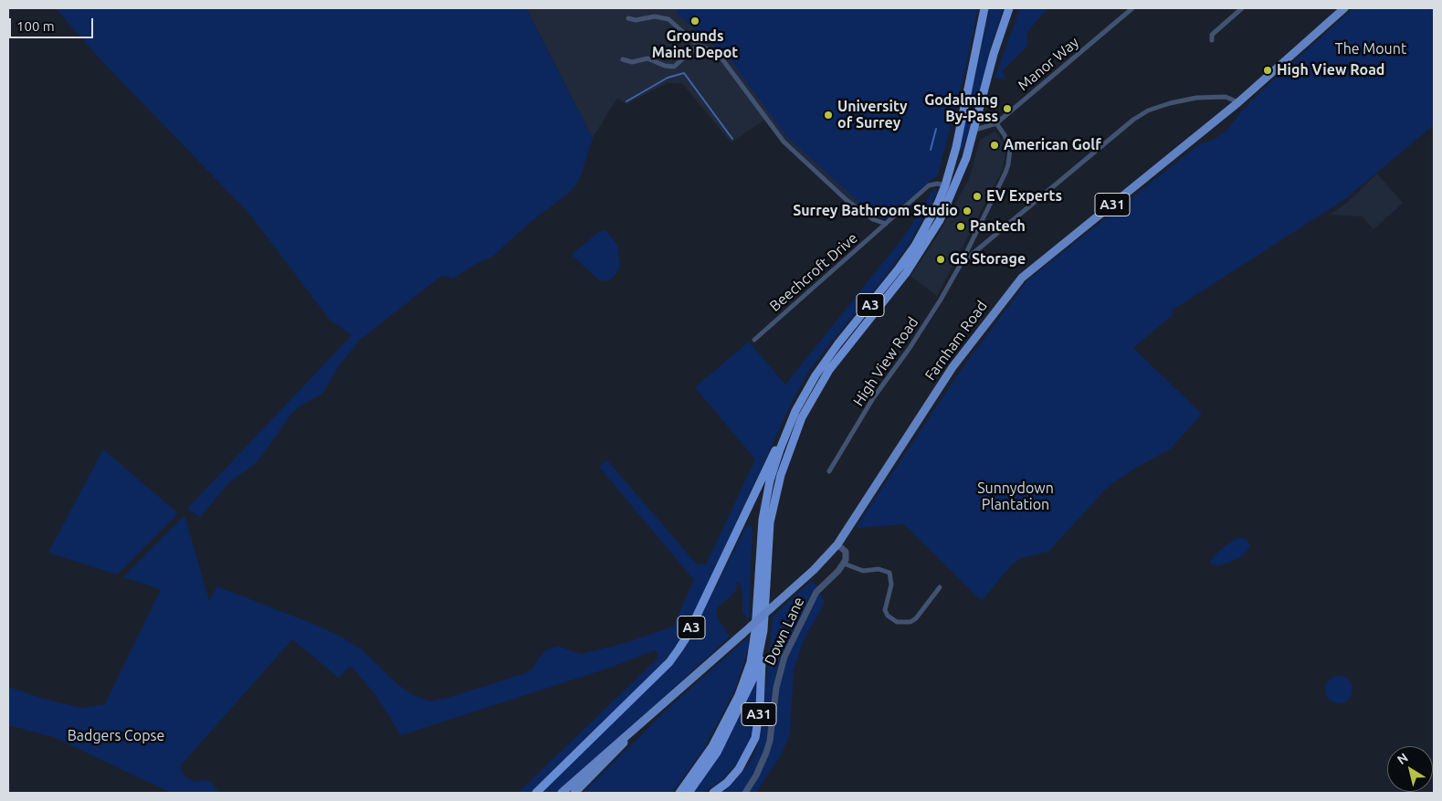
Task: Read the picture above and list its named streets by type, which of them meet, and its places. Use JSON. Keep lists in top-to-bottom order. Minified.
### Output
{"streets":{"highway":["A31","A3"],"main road":["Farnham Road"],"street":["Manor Way","Beechcroft Drive","High View Road","Down Lane"]},"crossings":[["Manor Way","A3"],["Manor Way","High View Road"],["A31","A3"],["Beechcroft Drive","A3"],["Farnham Road","High View Road"]],"parks":["The Mount","Sunnydown Plantation","Badgers Copse"],"places":["Grounds Maint Depot","High View Road","Godalming By-Pass","University of Surrey","American Golf","EV Experts","Surrey Bathroom Studio","Pantech","GS Storage"],"scale_bar":"100 m","north":"top left"}
